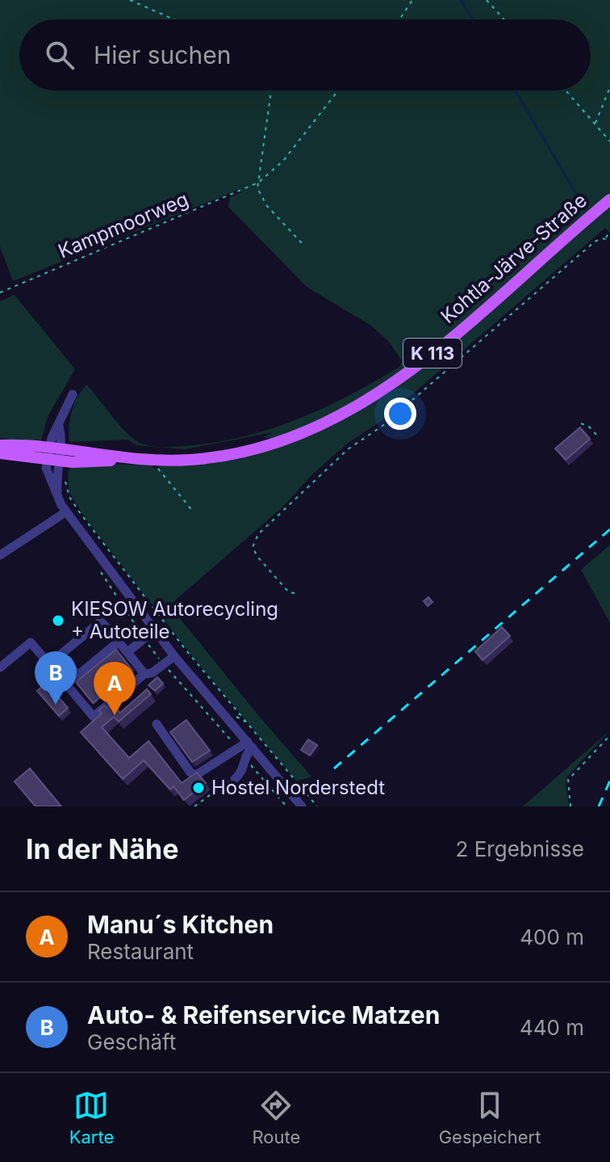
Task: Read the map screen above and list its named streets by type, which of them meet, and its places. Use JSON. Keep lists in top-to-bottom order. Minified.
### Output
{"streets":{"main road":["Kohtla-Järve-Straße","K 113"],"path":["Kampmoorweg"]},"places":["KIESOW Autorecycling + Autoteile","Hostel Norderstedt"],"page":{"search":"Hier suchen","pins":["B","A"],"heading":["In der Nähe","2 Ergebnisse"],"list":[{"mark":"A","name":"Manu´s Kitchen","note":"Restaurant","value":"400 m"},{"mark":"B","name":"Auto- & Reifenservice Matzen","note":"Geschäft","value":"440 m"}],"nav":["Karte","Route","Gespeichert"]}}
